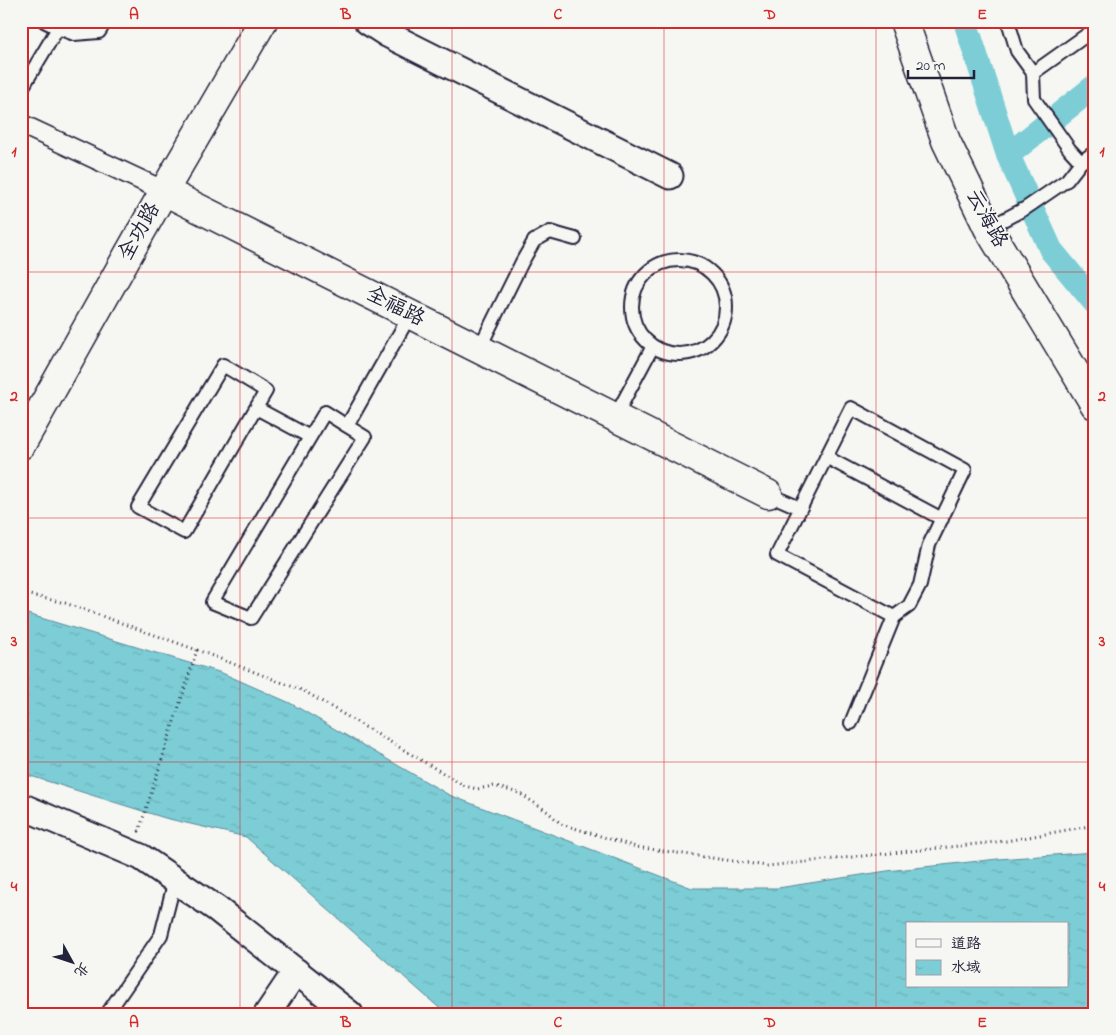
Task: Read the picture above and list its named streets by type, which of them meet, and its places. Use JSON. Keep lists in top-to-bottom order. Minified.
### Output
{"streets":{"street":["云海路","全功路","全福路"]},"crossings":[["全功路","全福路"]],"legend":["道路","水域"],"scale_bar":"20 m","north":"bottom right","grid":{"columns":["A","B","C","D","E"],"rows":["1","2","3","4"]}}
